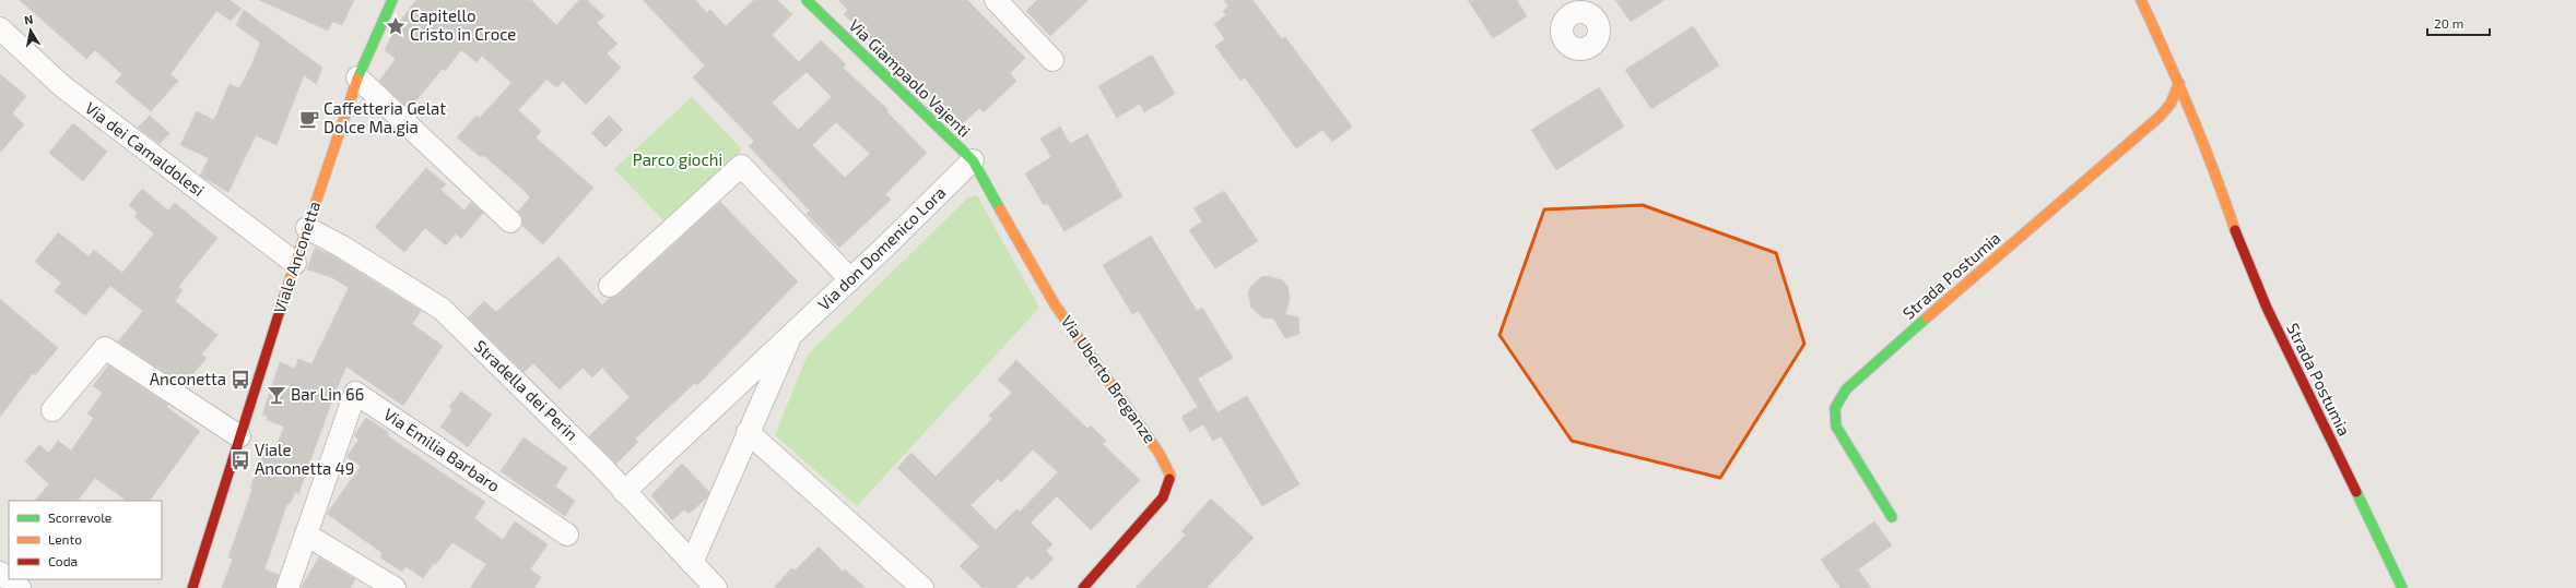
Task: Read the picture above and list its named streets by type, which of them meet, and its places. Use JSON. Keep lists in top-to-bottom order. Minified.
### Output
{"streets":{"street":["Via Giampaolo Vajenti","Via dei Camaldolesi","Via don Domenico Lora","Viale Anconetta","Strada Postumia","Via Uberto Breganze","Stradella dei Perin","Via Emilia Barbaro"]},"crossings":[["Via Giampaolo Vajenti","Via don Domenico Lora"],["Via Giampaolo Vajenti","Via Uberto Breganze"],["Via dei Camaldolesi","Viale Anconetta"],["Via don Domenico Lora","Via Uberto Breganze"],["Via don Domenico Lora","Stradella dei Perin"],["Viale Anconetta","Stradella dei Perin"]],"parks":["Parco giochi"],"places":{"place":["Capitello Cristo in Croce"],"cafe":["Caffetteria Gelat Dolce Ma.gia"],"bus stop":["Anconetta","Viale Anconetta 49"],"bar":["Bar Lin 66"]},"legend":["Scorrevole","Lento","Coda"],"scale_bar":"20 m","north":"top"}
